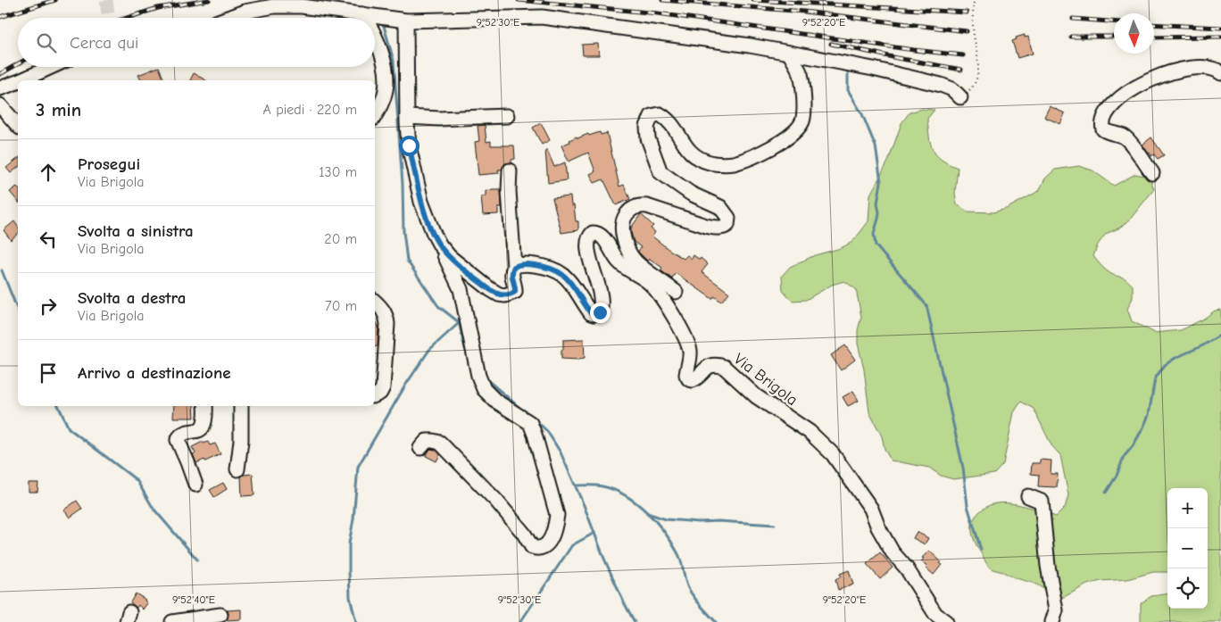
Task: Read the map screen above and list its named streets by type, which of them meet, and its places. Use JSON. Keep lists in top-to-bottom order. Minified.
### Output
{"streets":{"street":["Via Brigola"]},"north":"bottom","page":{"search":"Cerca qui","heading":["3 min","A piedi · 220 m"],"list":[["Prosegui","Via Brigola","130 m"],["Svolta a sinistra","Via Brigola","20 m"],["Svolta a destra","Via Brigola","70 m"],"Arrivo a destinazione"],"map_buttons":["+","−"]},"coordinates":["9°52'30\"E","9°52'20\"E","9°52'40\"E"]}
